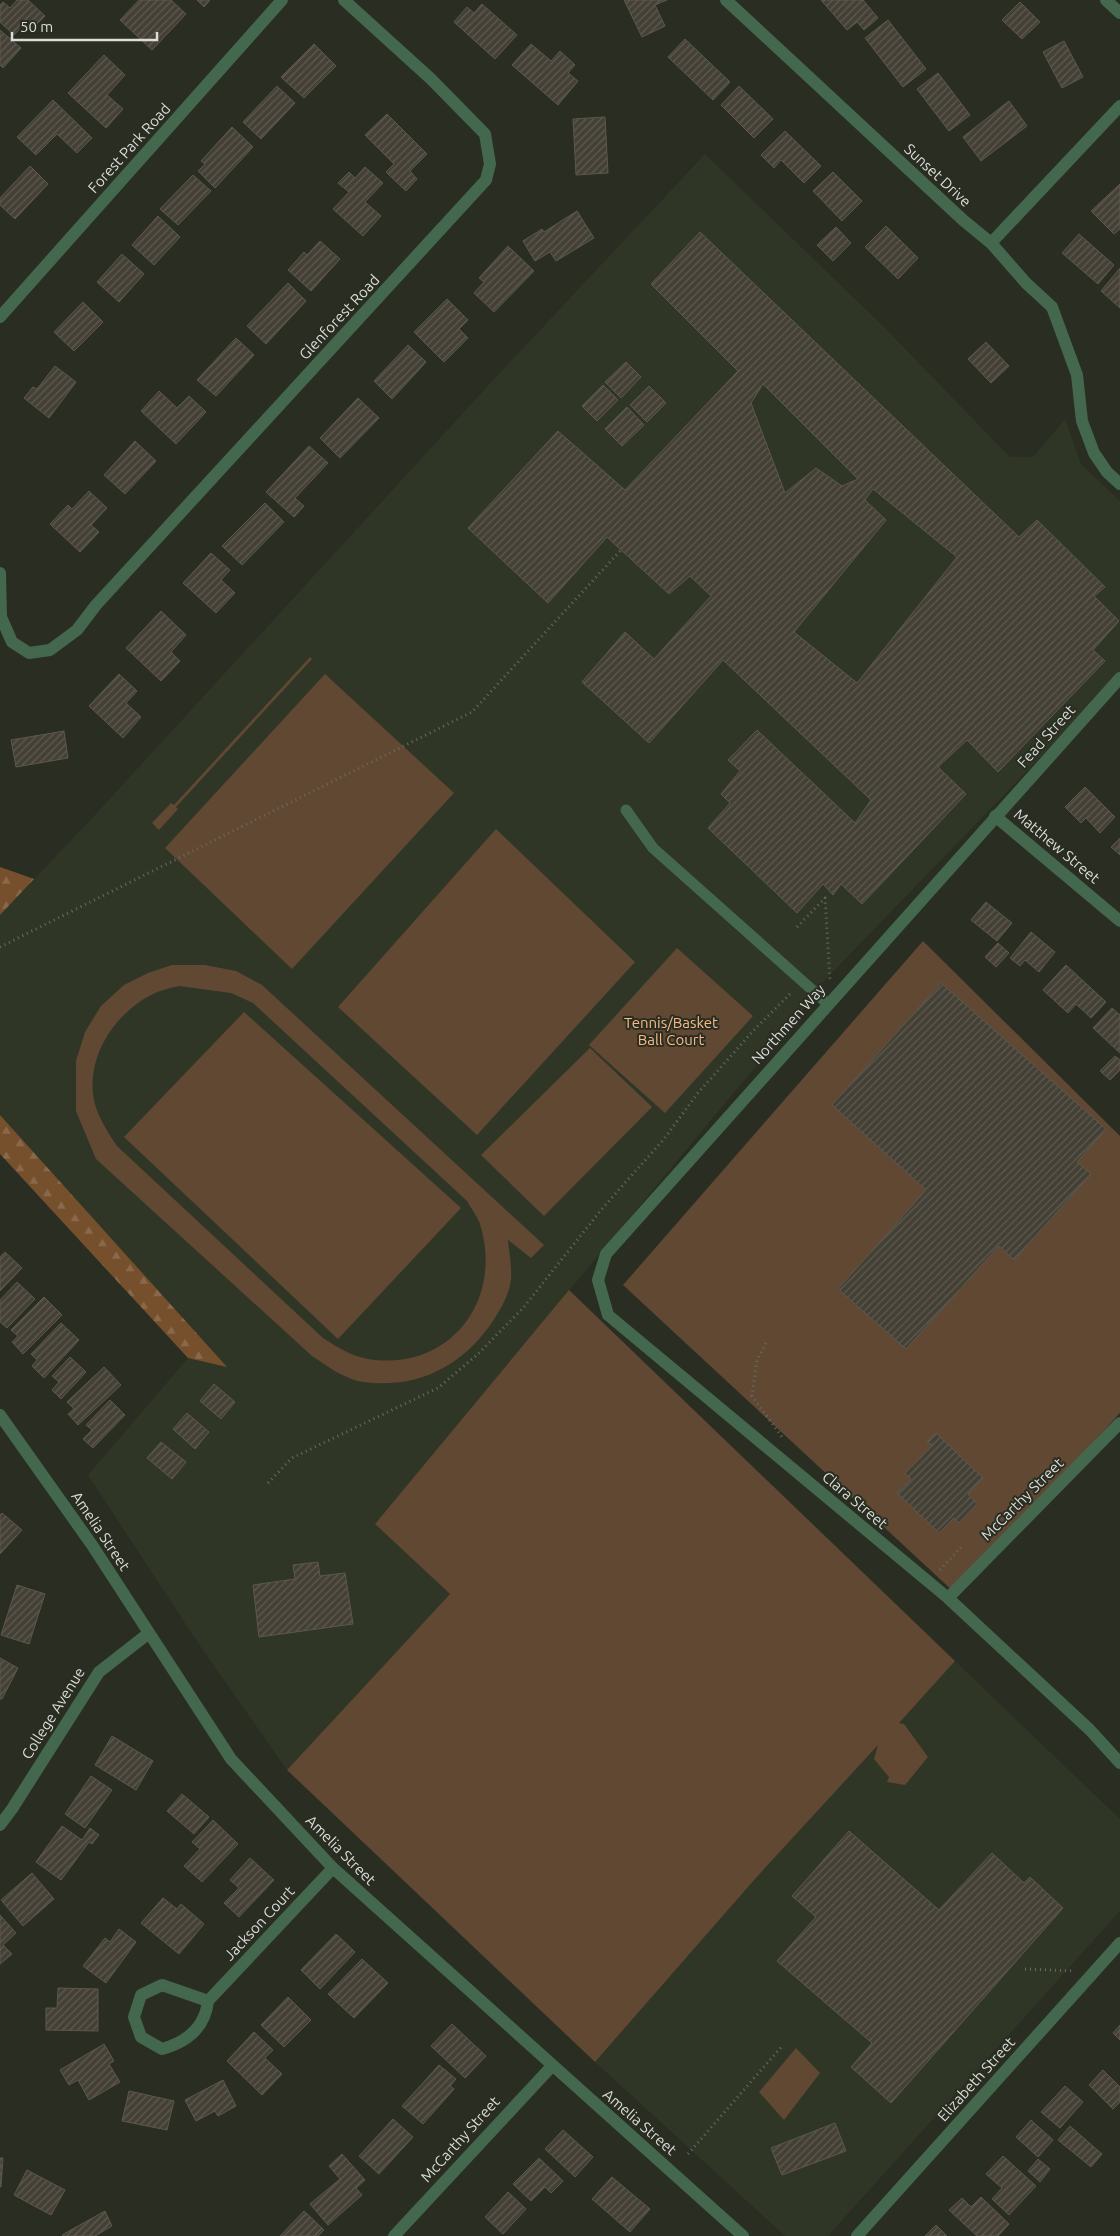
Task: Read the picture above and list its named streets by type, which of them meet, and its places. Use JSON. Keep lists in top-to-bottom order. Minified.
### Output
{"streets":{"street":["Forest Park Road","Sunset Drive","Glenforest Road","Fead Street","Matthew Street","Northmen Way","McCarthy Street","Clara Street","Amelia Street","College Avenue","Jackson Court","Elizabeth Street"]},"crossings":[["Fead Street","Matthew Street"],["Fead Street","Northmen Way"],["Matthew Street","Northmen Way"],["Northmen Way","Clara Street"],["McCarthy Street","Clara Street"],["McCarthy Street","Amelia Street"],["Amelia Street","College Avenue"],["Amelia Street","Jackson Court"]],"parks":["Tennis/Basket Ball Court"],"scale_bar":"50 m"}
